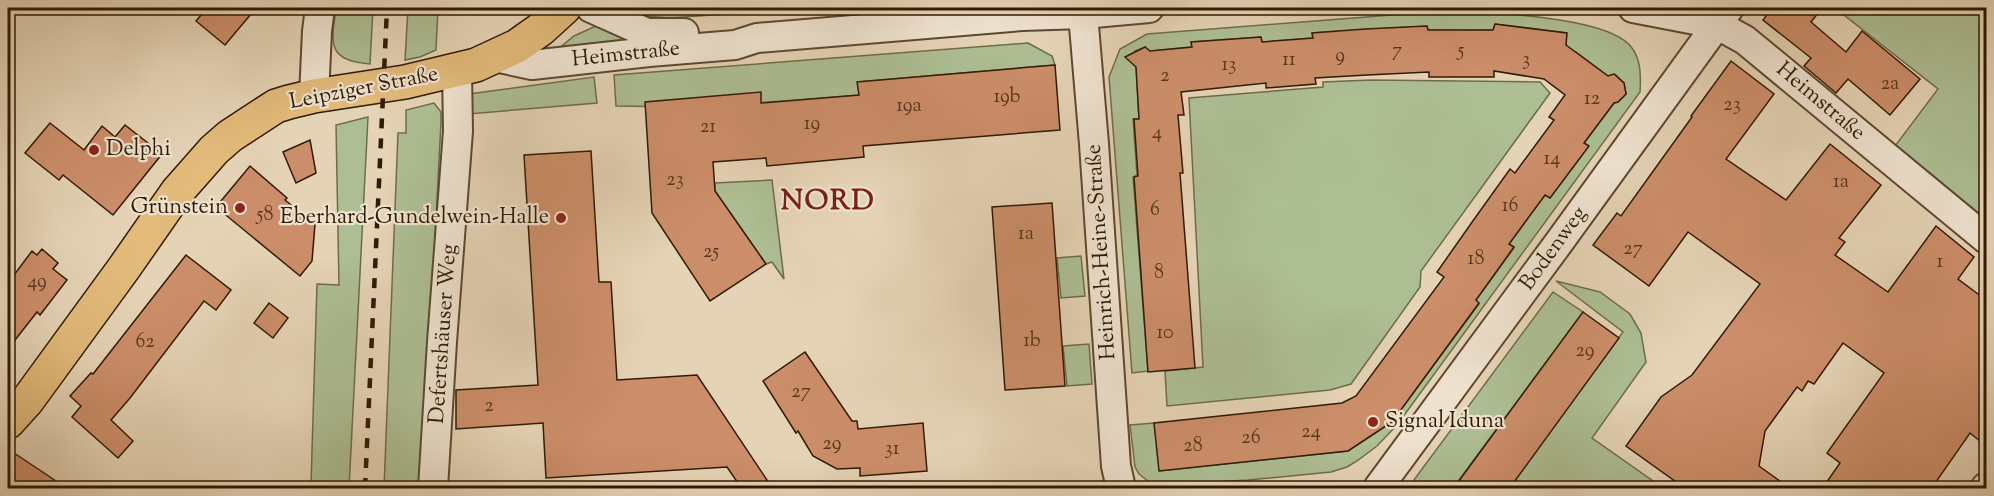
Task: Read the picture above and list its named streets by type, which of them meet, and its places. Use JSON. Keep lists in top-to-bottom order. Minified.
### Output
{"streets":{"main road":["Leipziger Straße"],"street":["Heimstraße","Bodenweg","Heinrich-Heine-Straße","Defertshäuser Weg"]},"crossings":[["Heimstraße","Leipziger Straße"],["Heimstraße","Bodenweg"],["Heimstraße","Heinrich-Heine-Straße"],["Leipziger Straße","Defertshäuser Weg"]],"districts":["NORD"],"places":["Delphi","Grünstein","Eberhard-Gundelwein-Halle","Signal Iduna"],"house_numbers":["7","5","9","11","3","13","2","2a","19b","12","23","19a","19","21","4","14","23","1a","16","6","58","1a","27","25","18","1","8","49","10","1b","62","29","27","2","24","26","29","28","31"]}
